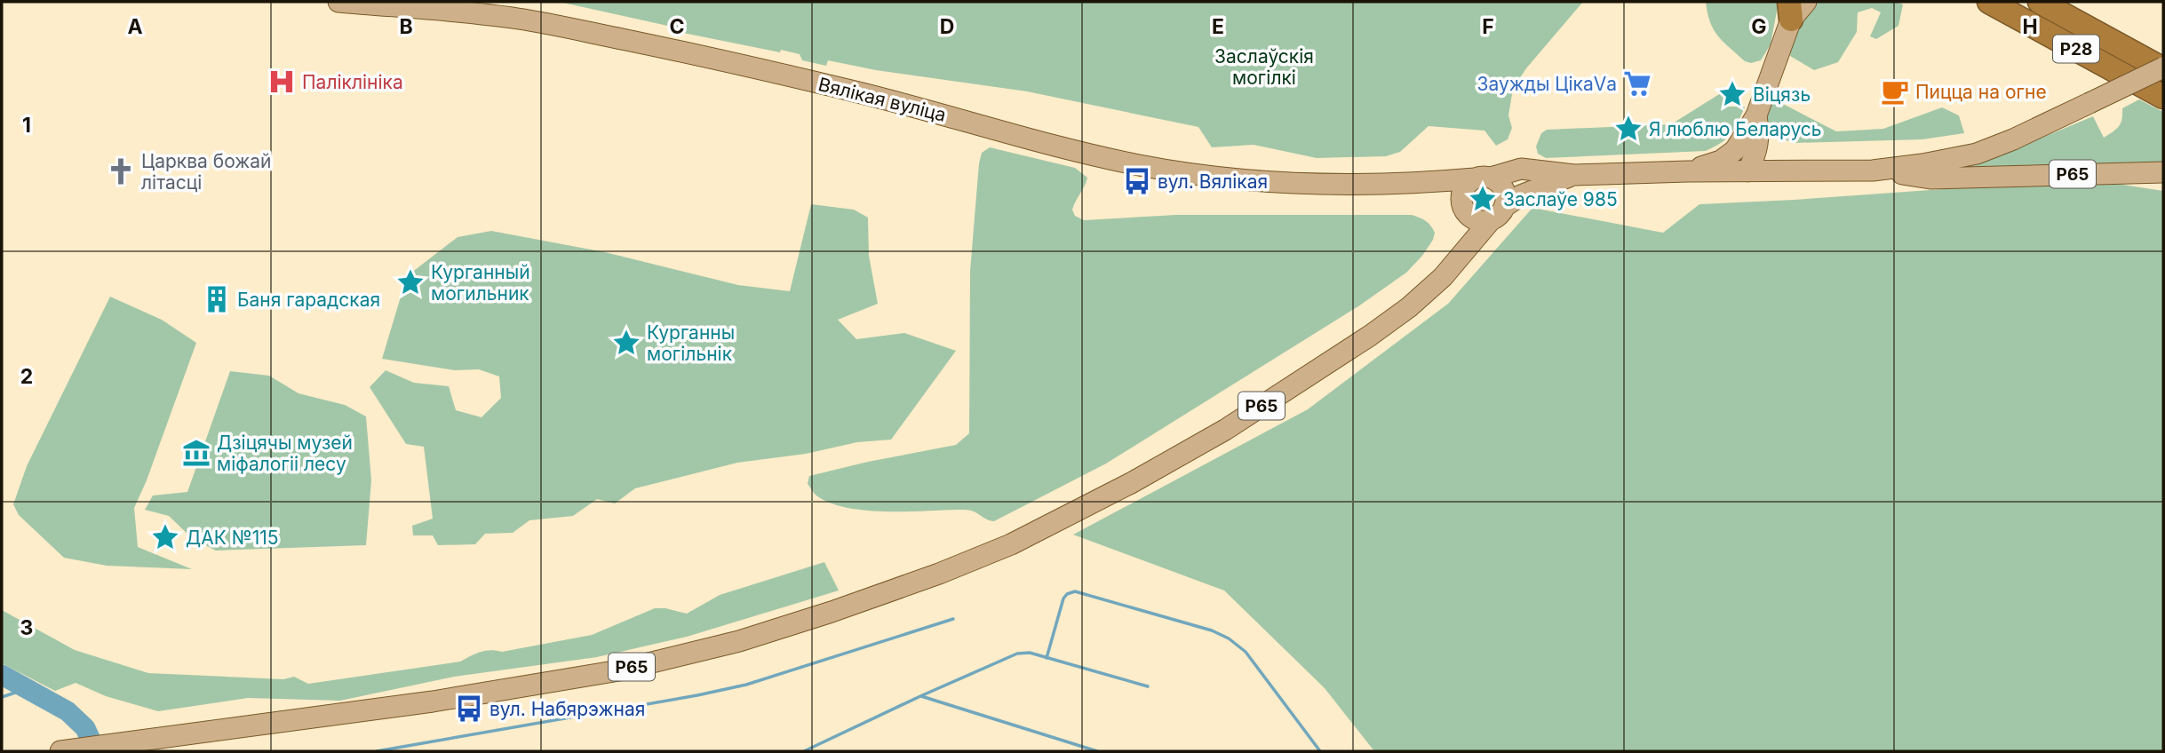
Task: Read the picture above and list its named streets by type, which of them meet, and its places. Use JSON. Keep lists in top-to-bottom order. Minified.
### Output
{"streets":{"highway":["Р28"],"main road":["Вялікая вуліца","Р65"]},"crossings":[["Р28","Р65"],["Вялікая вуліца","Р65"]],"parks":["Заслаўскія могілкі"],"places":{"hospital":["Паліклініка"],"supermarket":["Заужды ЦікаVа"],"cafe":["Пицца на огне"],"place":["Віцязь","Я люблю Беларусь","Заслаўе 985","Курганный могильник","Курганны могільнік","ДАК №115"],"church":["Царква божай літасці"],"bus stop":["вул. Вялікая","вул. Набярэжная"],"building":["Баня гарадская"],"museum":["Дзіцячы музей міфалогіі лесу"]},"grid":{"columns":["A","B","C","D","E","F","G","H"],"rows":["1","2","3"]}}
